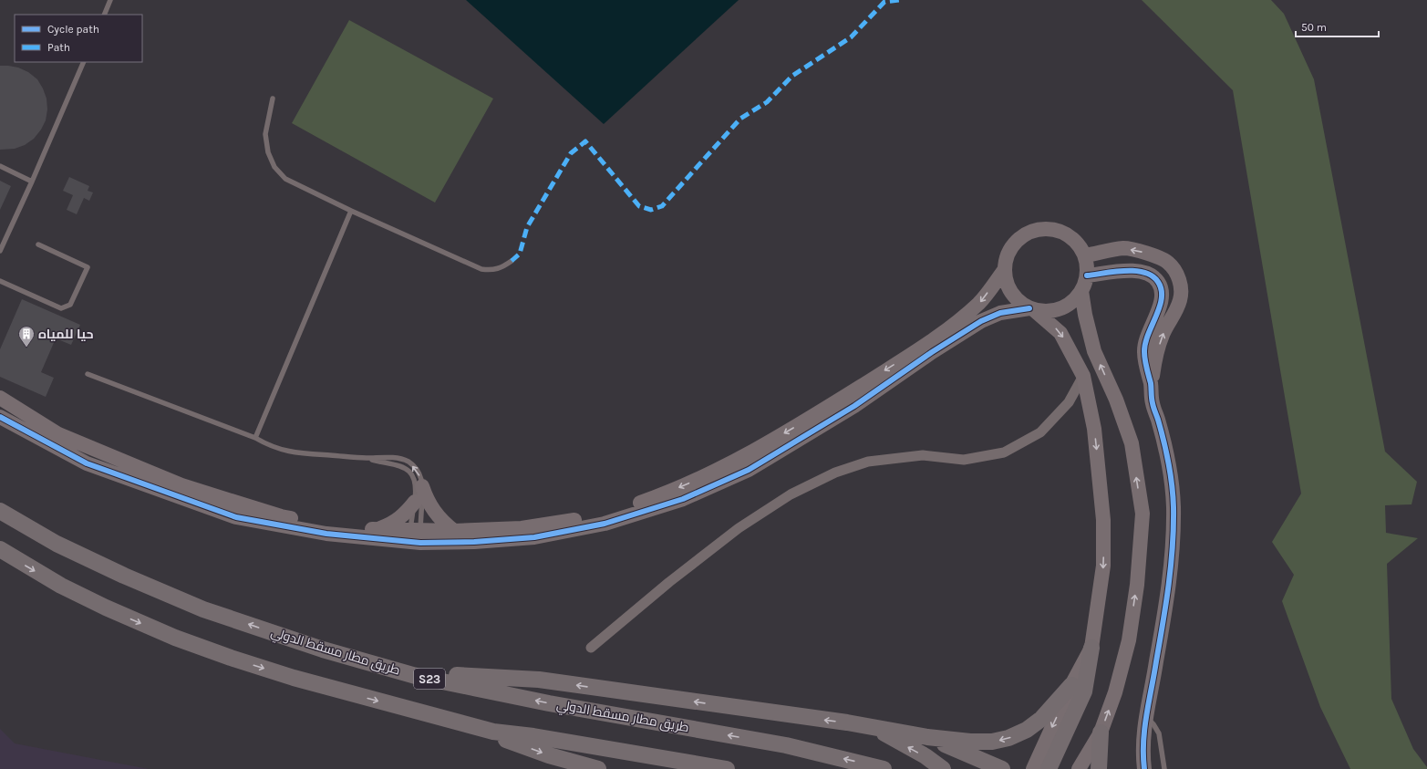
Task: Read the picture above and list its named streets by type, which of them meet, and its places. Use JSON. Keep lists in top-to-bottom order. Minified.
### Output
{"streets":{"main road":["طريق مطار مسقط الدولي","S23"]},"places":{"building":["حيا للمياه"]},"legend":["Cycle path","Path"],"scale_bar":"50 m"}
